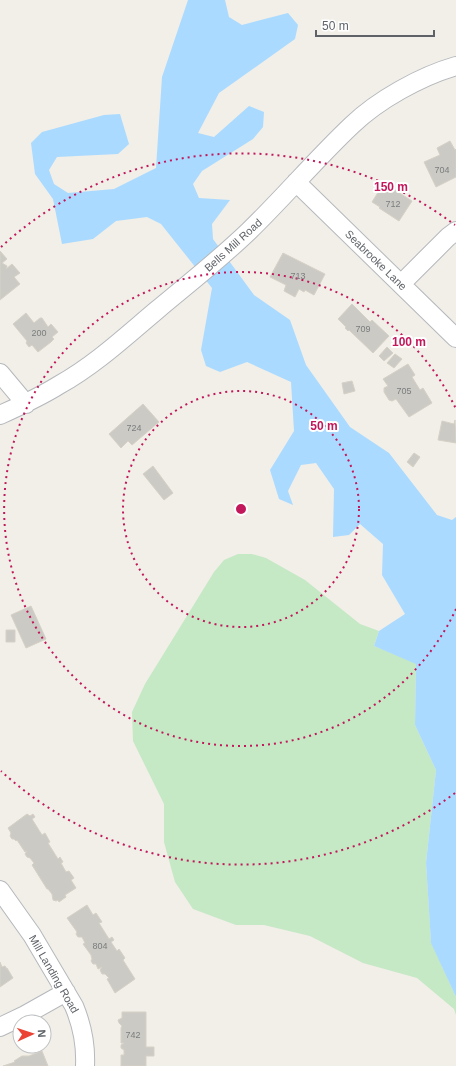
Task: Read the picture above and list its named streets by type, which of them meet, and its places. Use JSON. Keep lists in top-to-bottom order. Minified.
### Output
{"streets":{"street":["Bells Mill Road","Seabrooke Lane","Mill Landing Road"]},"crossings":[["Bells Mill Road","Seabrooke Lane"]],"house_numbers":["704","712","713","709","200","705","724","804","742"],"scale_bar":"50 m","north":"right","rings":["150 m","100 m","50 m"]}
